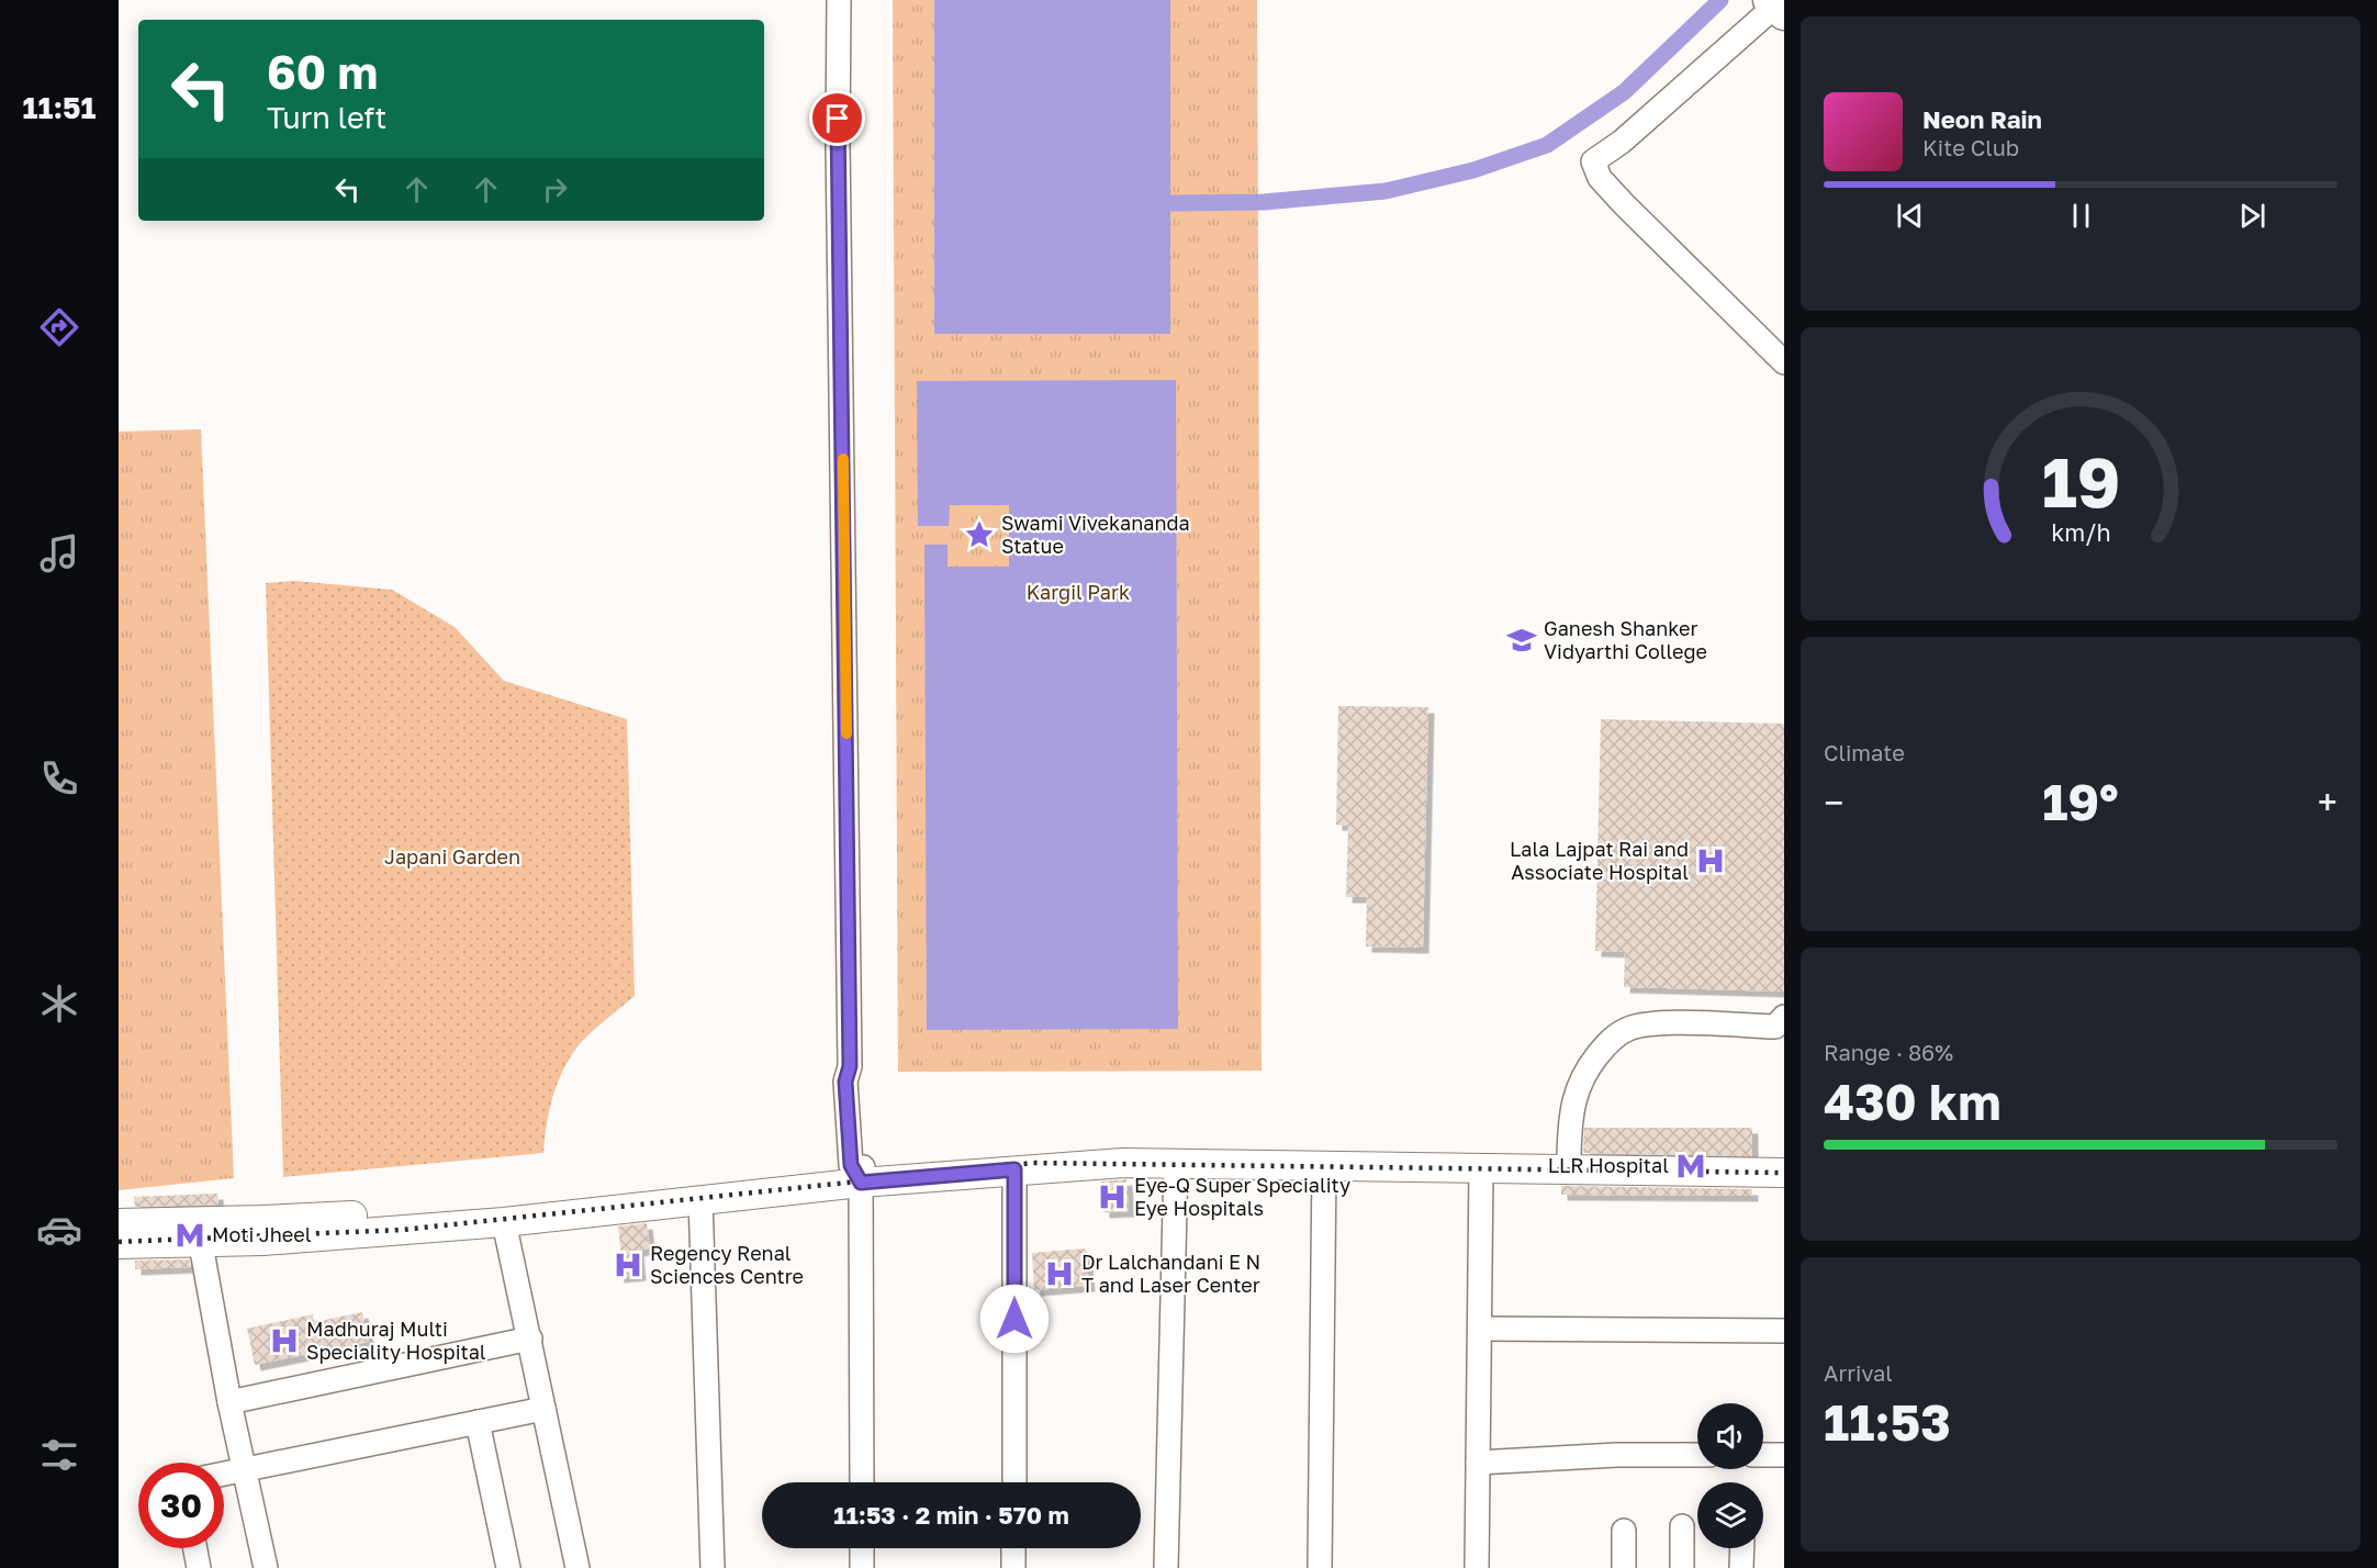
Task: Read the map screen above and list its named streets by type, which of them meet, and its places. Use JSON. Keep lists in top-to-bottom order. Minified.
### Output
{"parks":["Kargil Park","Japani Garden"],"places":{"place":["Swami Vivekananda Statue"],"school or university":["Ganesh Shanker Vidyarthi College"],"hospital":["Lala Lajpat Rai and Associate Hospital","Eye-Q Super Speciality Eye Hospitals","Regency Renal Sciences Centre","Dr Lalchandani E N T and Laser Center","Madhuraj Multi Speciality Hospital"],"metro station":["LLR Hospital","Moti Jheel"]},"page":{"tabs":"11:51","turn":["60 m","Turn left"],"song":["Neon Rain","Kite Club"],"tile":["Climate",["Range · 86%","430 km"],["Arrival","11:53"]],"heat":["−","19°","+"],"limit":"30","trip":"11:53 · 2 min · 570 m","gauge":["19","km/h"]}}
